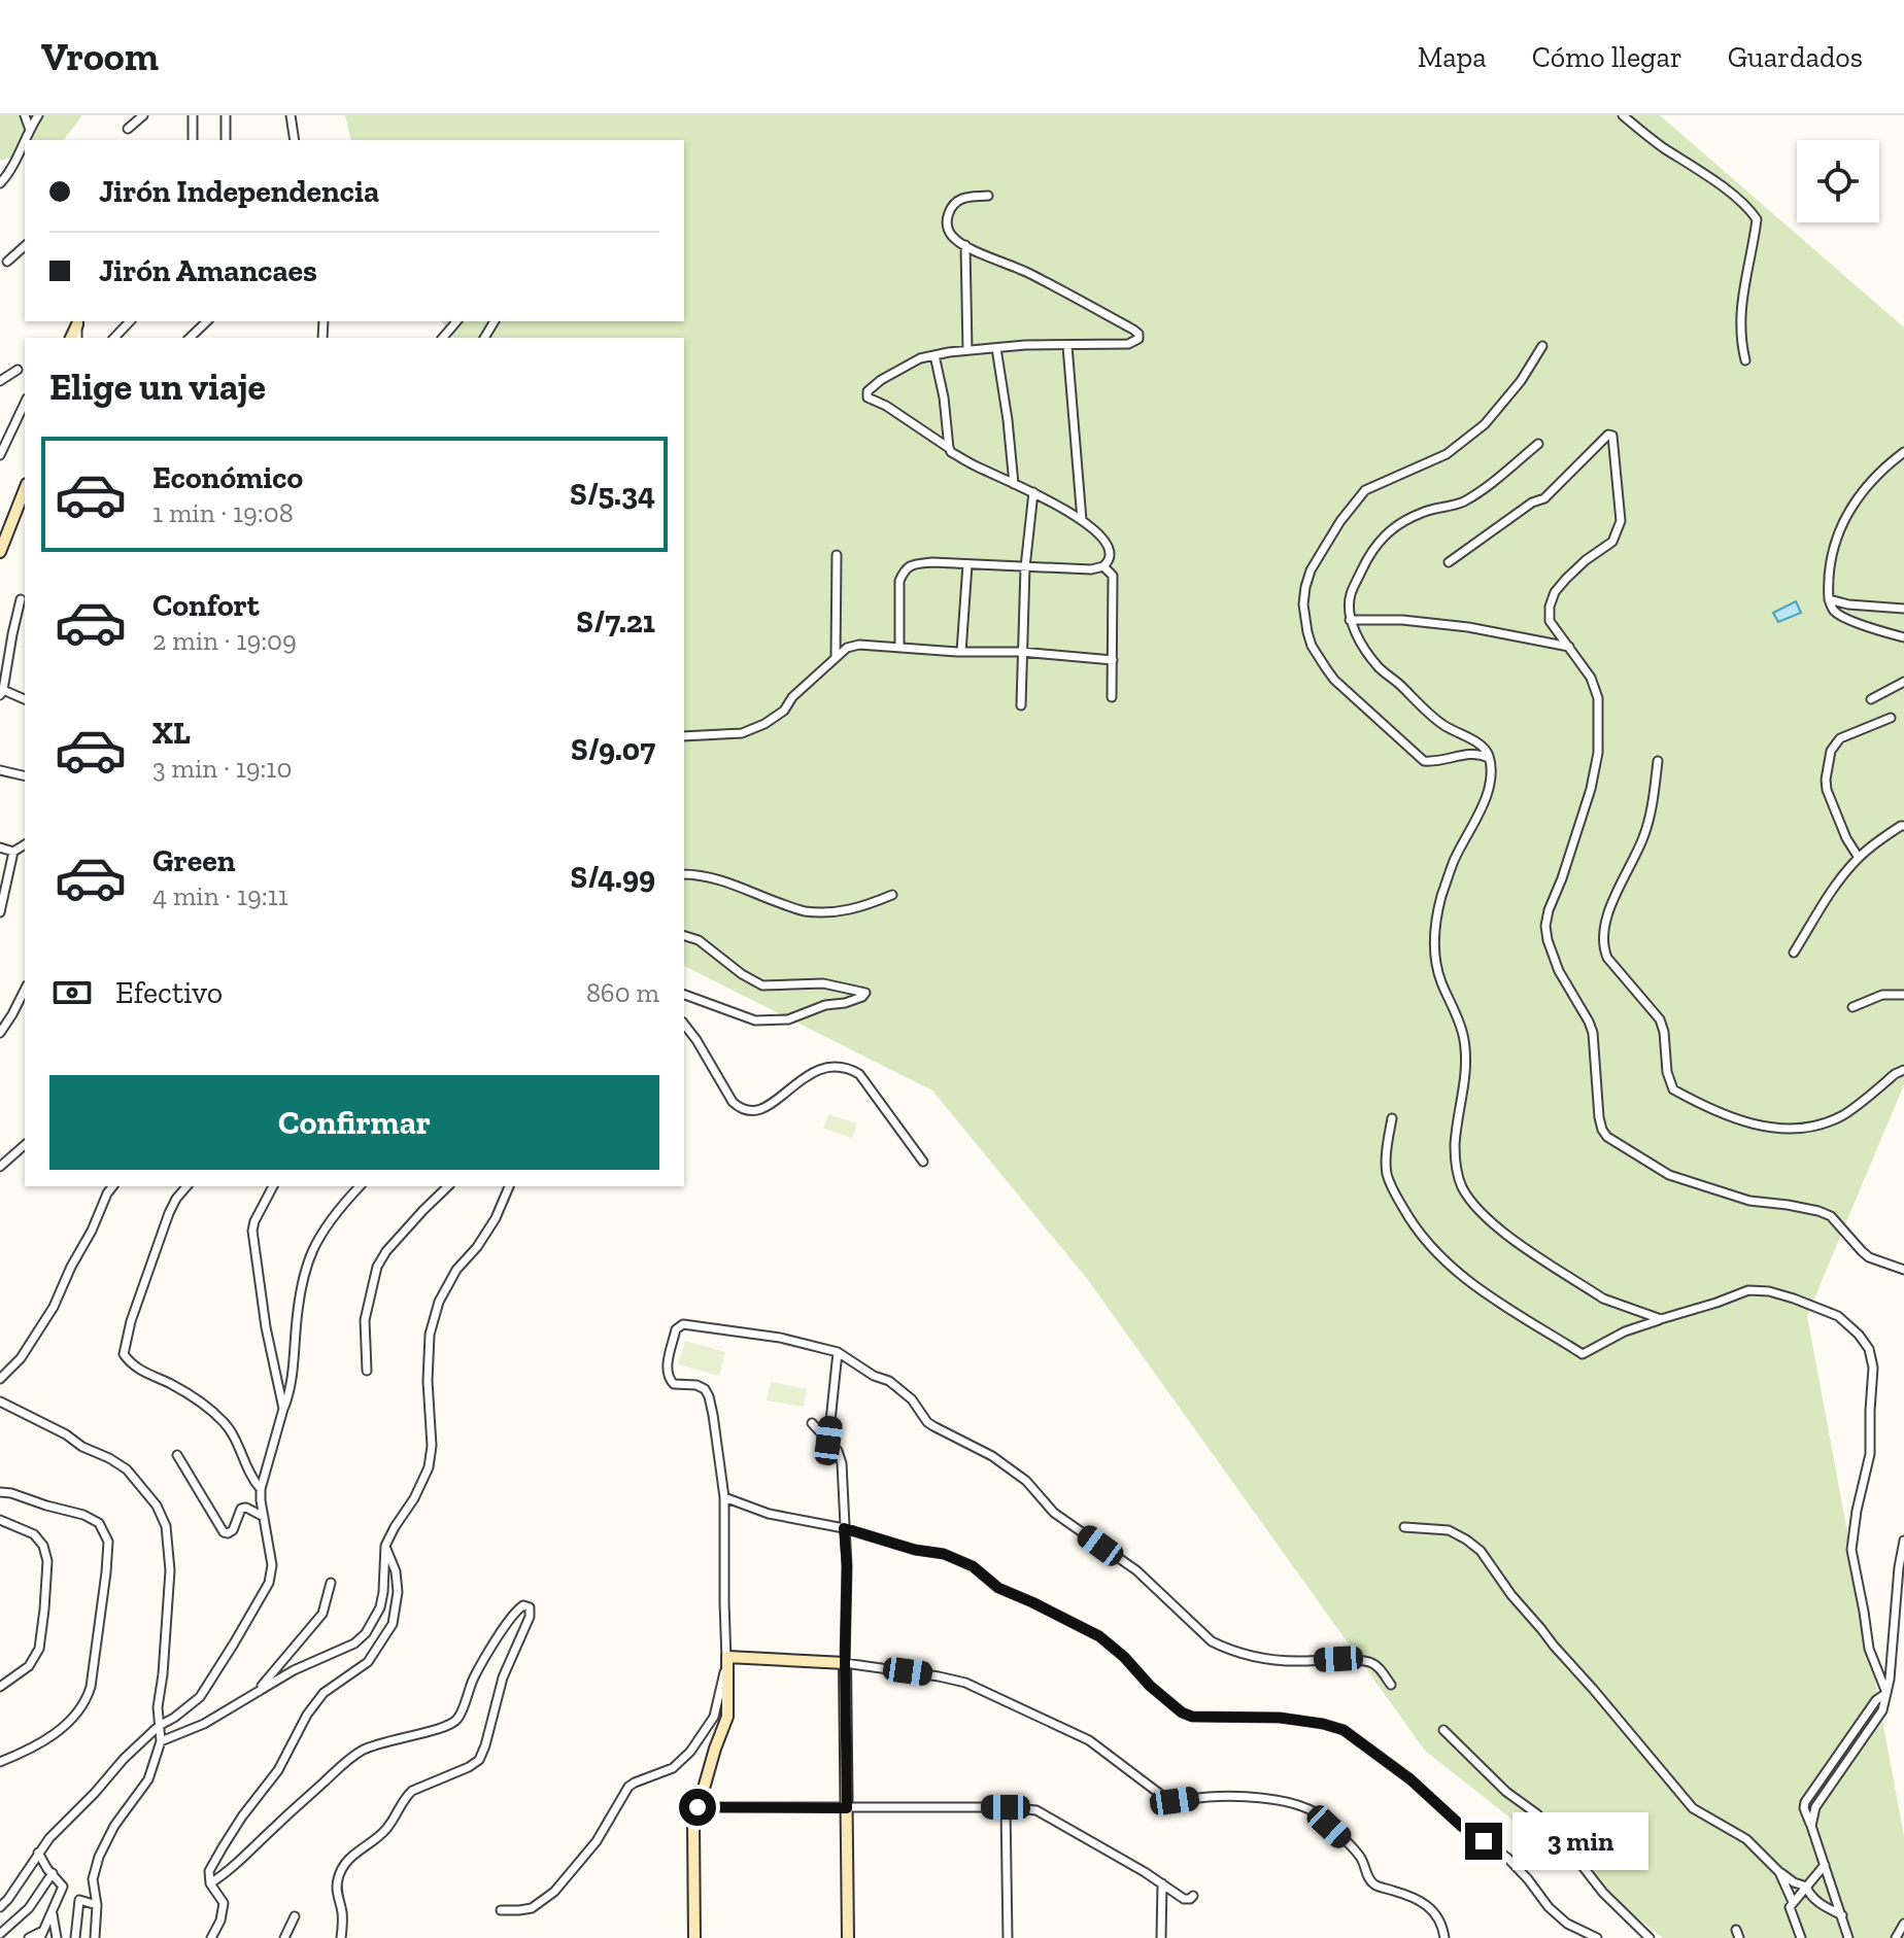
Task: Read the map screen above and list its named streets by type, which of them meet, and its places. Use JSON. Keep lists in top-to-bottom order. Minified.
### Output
{"page":{"header":"Vroom","nav":["Mapa","Cómo llegar","Guardados"],"banner":["Jirón Independencia","Jirón Amancaes"],"heading":"Elige un viaje","list":[{"name":"Económico","note":"1 min · 19:08","value":"S/5.34"},{"name":"Confort","note":"2 min · 19:09","value":"S/7.21"},{"name":"XL","note":"3 min · 19:10","value":"S/9.07"},{"name":"Green","note":"4 min · 19:11","value":"S/4.99"}],"pay":["Efectivo","860 m"],"buttons":"Confirmar","bubble":"3 min"}}
